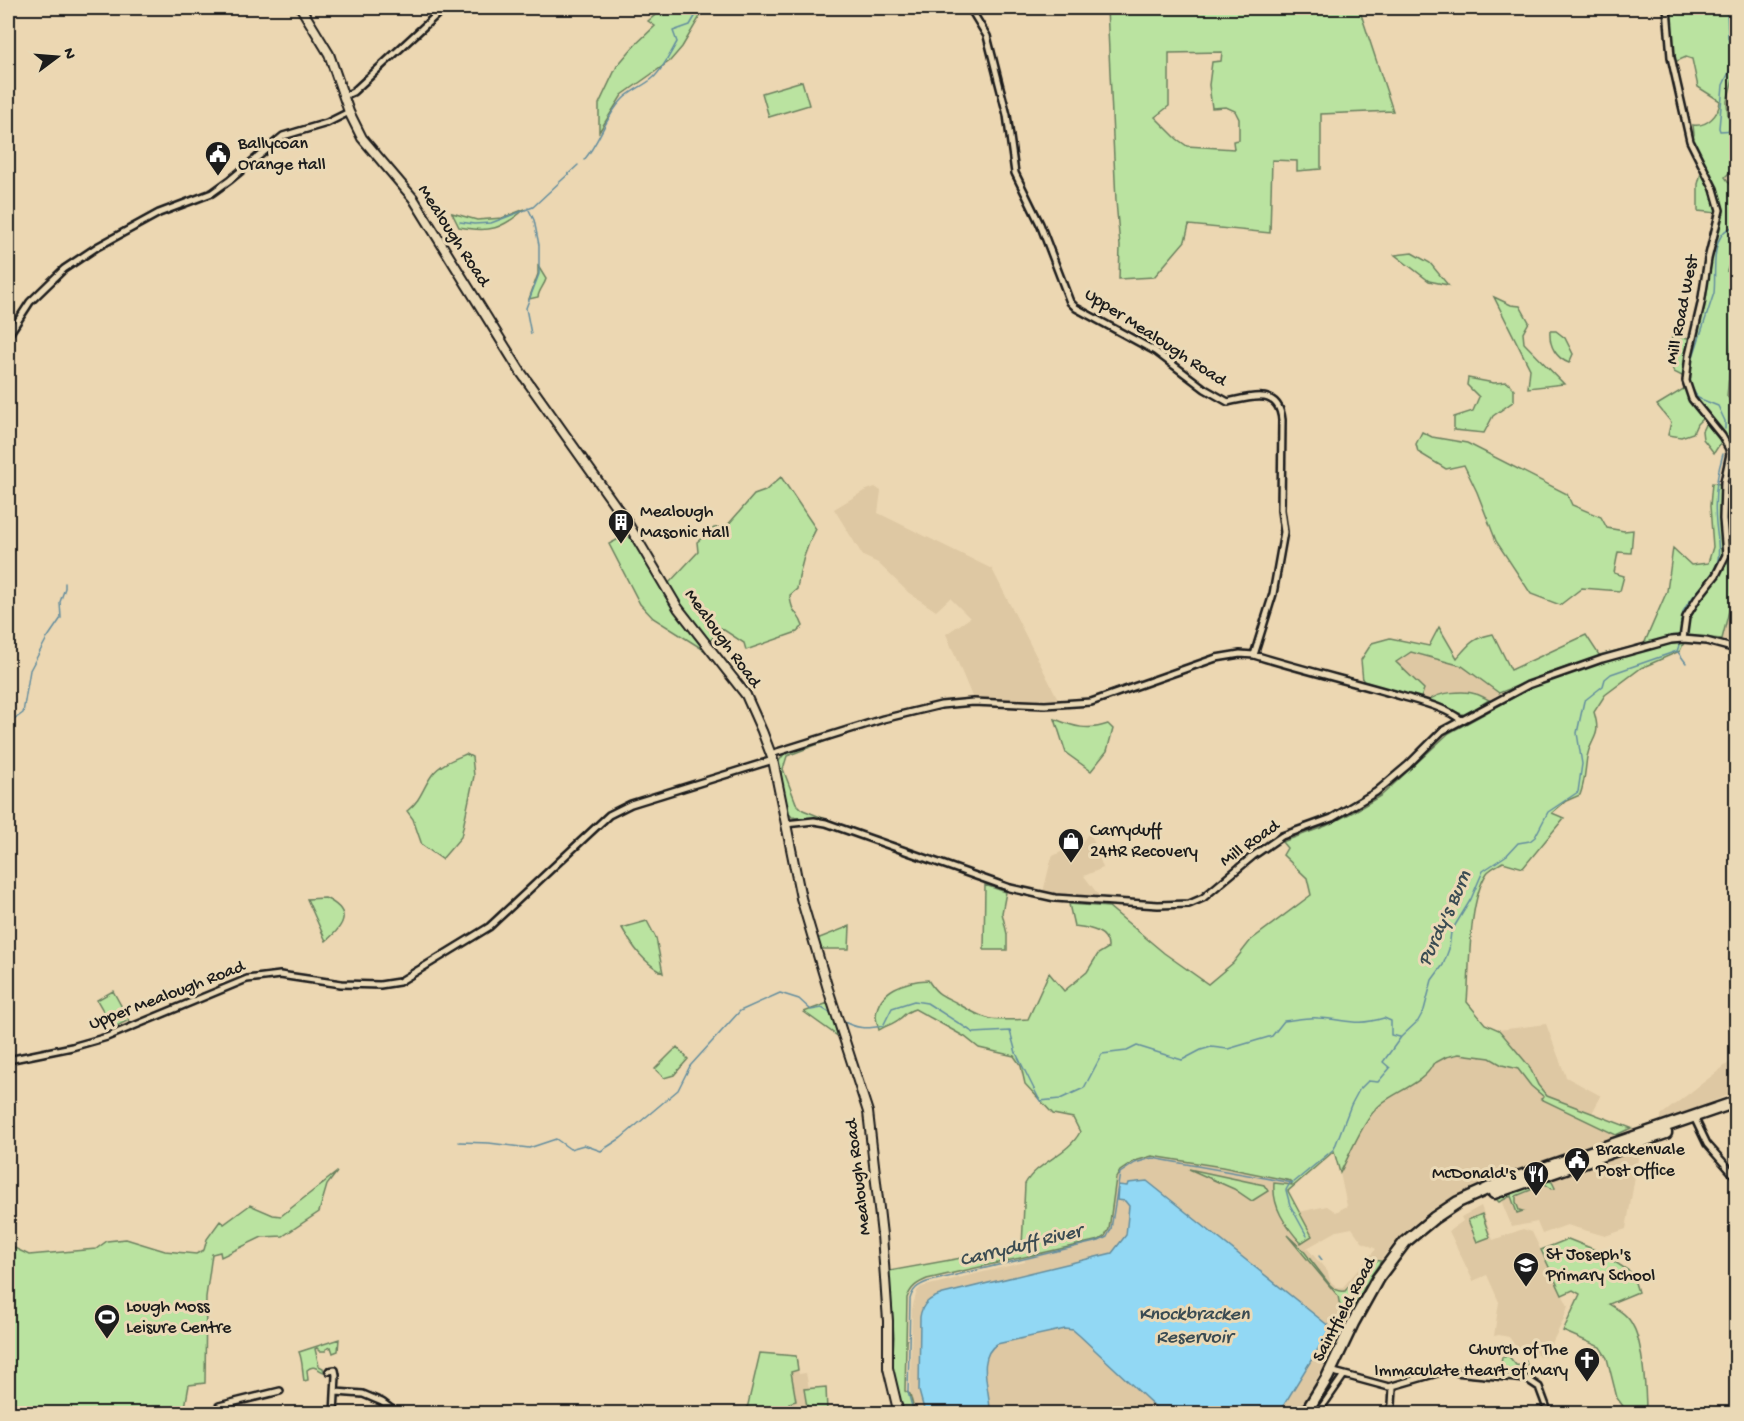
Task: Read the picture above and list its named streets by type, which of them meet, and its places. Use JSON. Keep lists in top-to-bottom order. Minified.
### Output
{"streets":{"highway":["Saintfield Road"],"street":["Mealough Road","Mill Road West","Upper Mealough Road","Mill Road"]},"crossings":[["Mealough Road","Upper Mealough Road"],["Mealough Road","Mill Road"],["Mill Road West","Mill Road"],["Upper Mealough Road","Mill Road"]],"water":["Purdy's Burn","Carryduff River","Knockbracken Reservoir"],"places":{"public building":["Ballycoan Orange Hall","Brackenvale Post Office"],"building":["Mealough Masonic Hall"],"shop":["Carryduff 24HR Recovery"],"restaurant":["McDonald's"],"school or university":["St Joseph's Primary School"],"sports":["Lough Moss Leisure Centre"],"church":["Church of The Immaculate Heart of Mary"]},"north":"right"}
